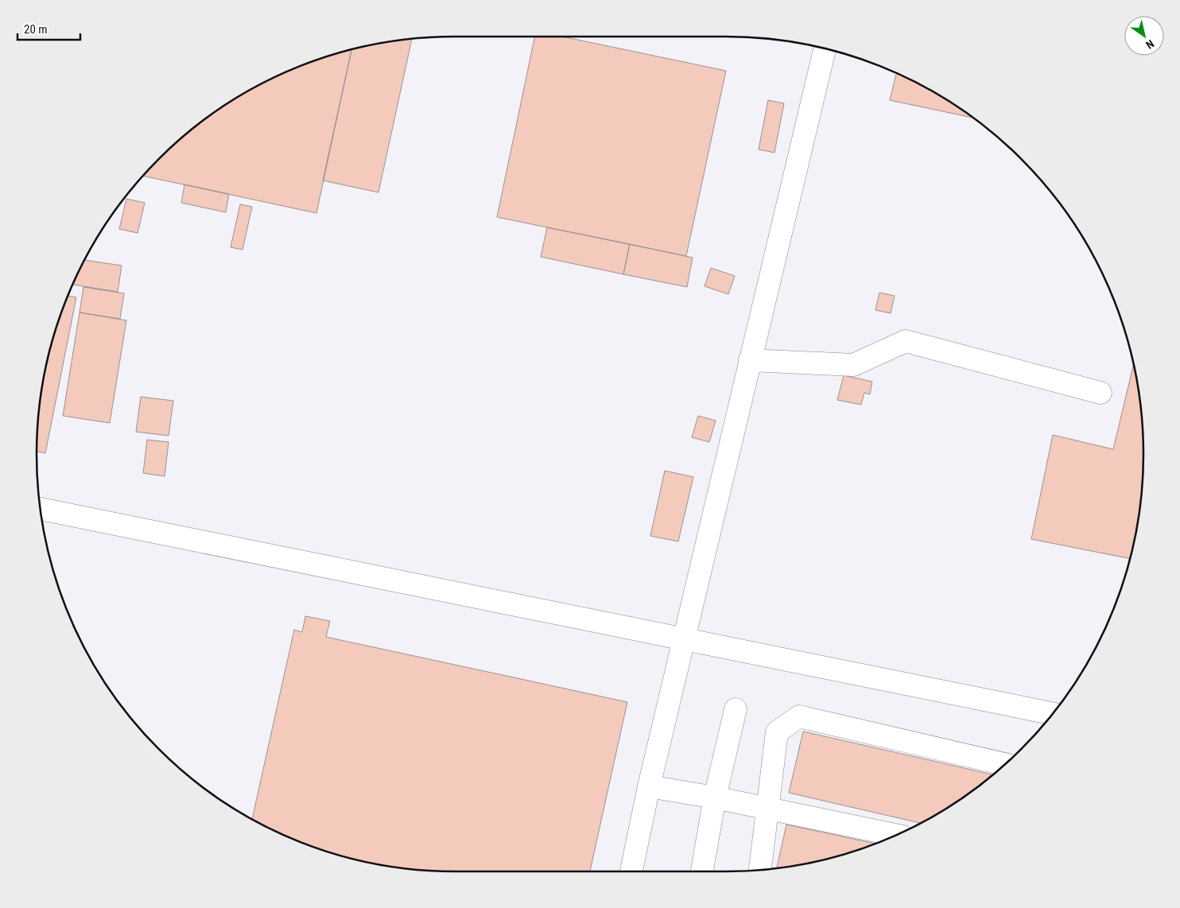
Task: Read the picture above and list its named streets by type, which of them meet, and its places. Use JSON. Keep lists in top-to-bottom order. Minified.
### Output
{"scale_bar":"20 m","north":"bottom right"}
